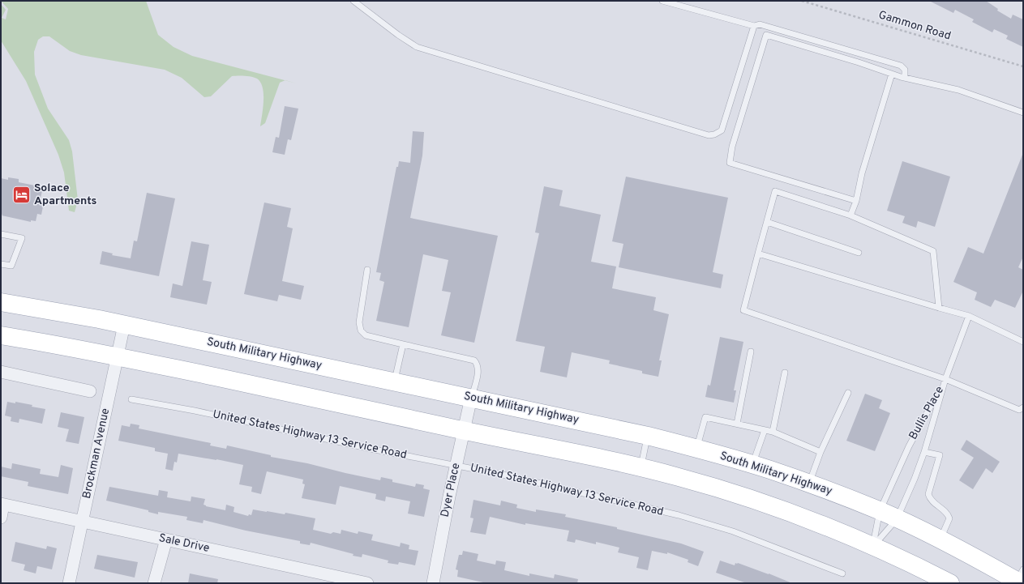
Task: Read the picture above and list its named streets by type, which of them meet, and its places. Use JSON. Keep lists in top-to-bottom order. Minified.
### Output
{"streets":{"main road":["South Military Highway"],"street":["Brockman Avenue","Dyer Place","Sale Drive"],"lane":["Bullis Place","United States Highway 13 Service Road"],"path":["Gammon Road"]},"crossings":[["South Military Highway","Bullis Place"],["South Military Highway","Brockman Avenue"],["South Military Highway","Dyer Place"],["United States Highway 13 Service Road","Dyer Place"],["Brockman Avenue","Sale Drive"]],"places":{"hotel":["Solace Apartments"]}}
